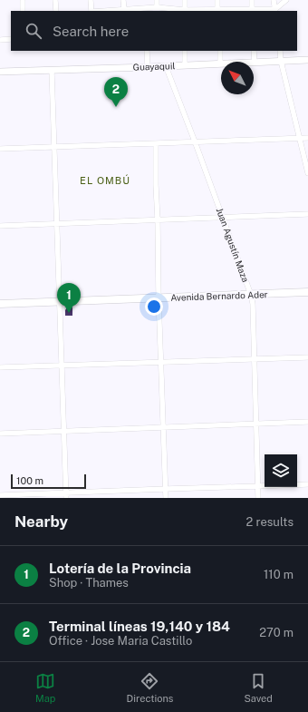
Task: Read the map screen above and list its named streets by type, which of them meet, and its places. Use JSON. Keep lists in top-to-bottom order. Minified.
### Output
{"streets":{"main road":["Avenida Bernardo Ader"],"street":["Guayaquil","Juan Agustín Maza"]},"crossings":[["Guayaquil","Juan Agustín Maza"],["Juan Agustín Maza","Avenida Bernardo Ader"]],"districts":["EL OMBÚ"],"scale_bar":"100 m","north":"top left","page":{"search":"Search here","pins":["2","1"],"scale":"100 m","heading":["Nearby","2 results"],"list":[{"mark":"1","name":"Lotería de la Provincia","note":"Shop · Thames","value":"110 m"},{"mark":"2","name":"Terminal líneas 19,140 y 184","note":"Office · Jose Maria Castillo","value":"270 m"}],"nav":["Map","Directions","Saved"]}}
